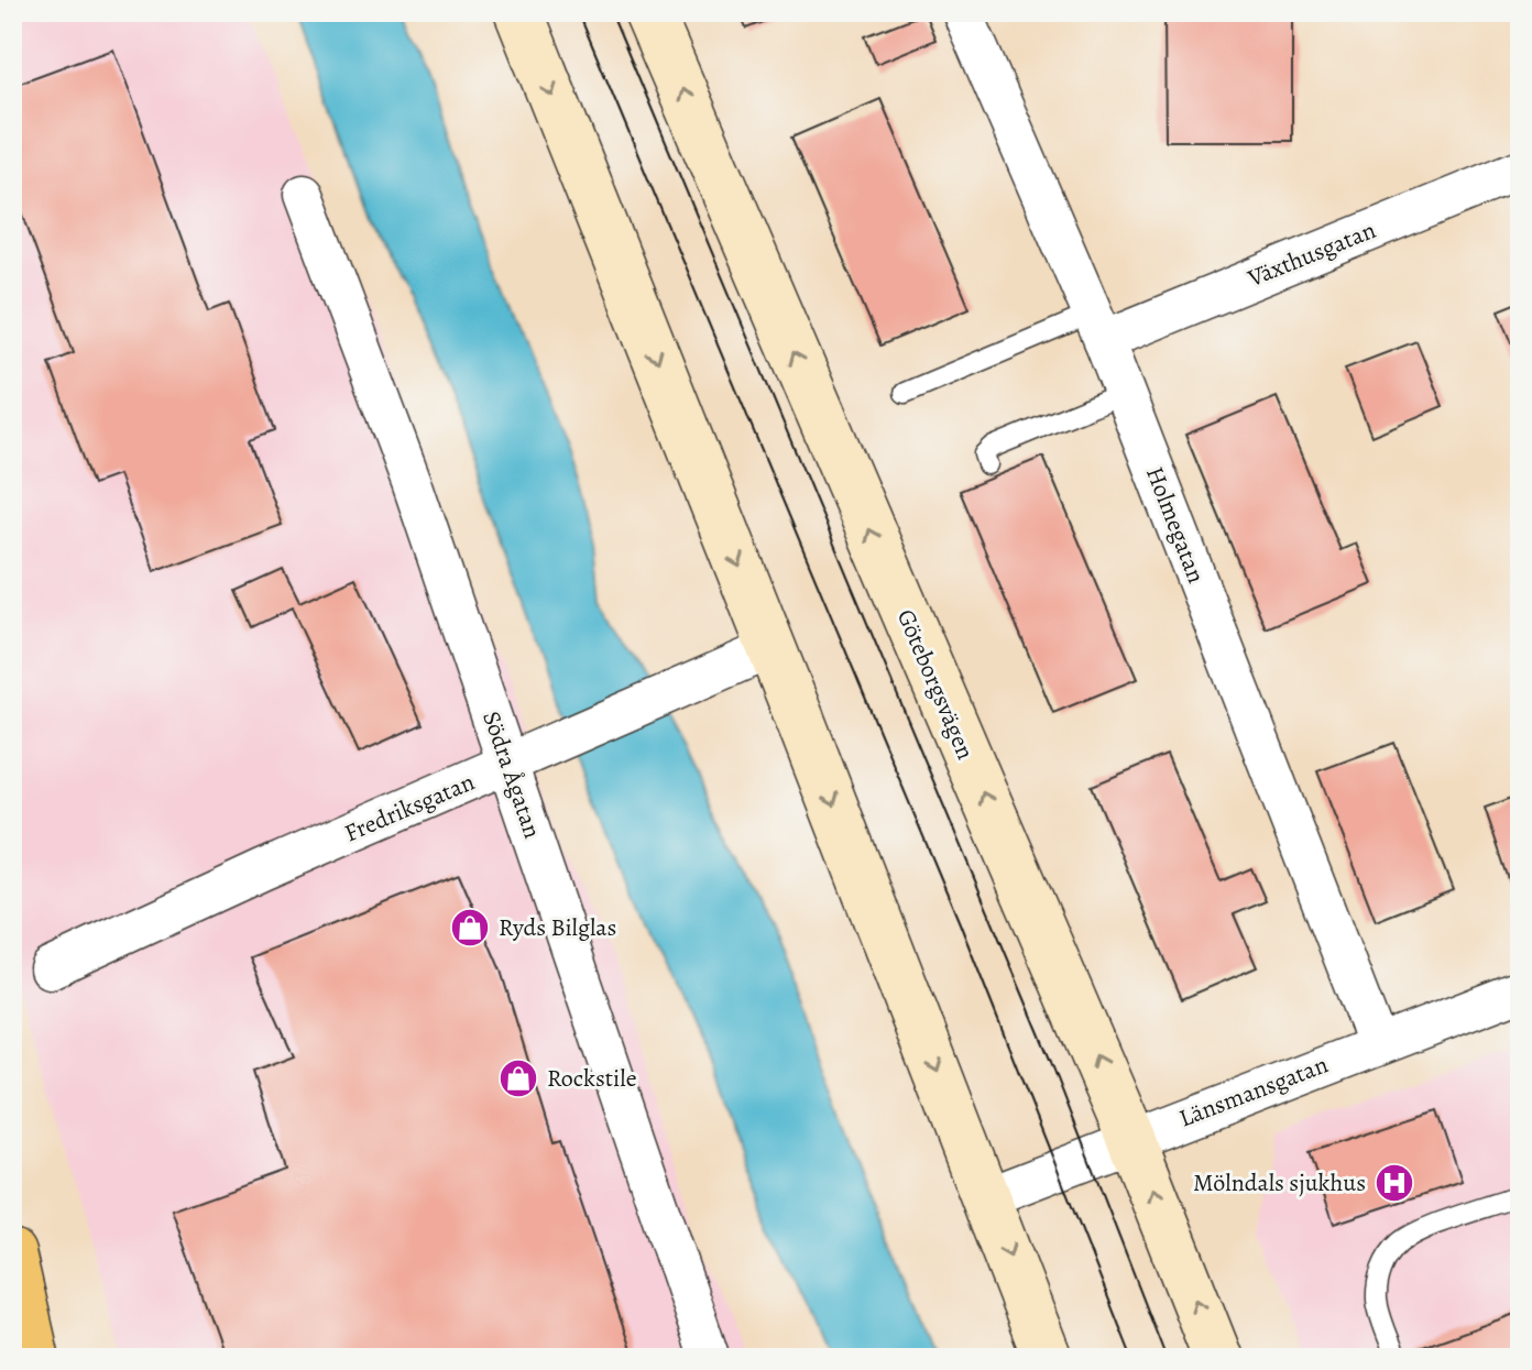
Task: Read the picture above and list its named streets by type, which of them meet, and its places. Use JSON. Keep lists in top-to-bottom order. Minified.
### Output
{"streets":{"main road":["Göteborgsvägen"],"street":["Växthusgatan","Holmegatan","Södra Ågatan","Fredriksgatan","Länsmansgatan"]},"crossings":[["Växthusgatan","Holmegatan"],["Holmegatan","Länsmansgatan"],["Göteborgsvägen","Länsmansgatan"],["Södra Ågatan","Fredriksgatan"]],"places":{"shop":["Ryds Bilglas","Rockstile"],"hospital":["Mölndals sjukhus"]}}
